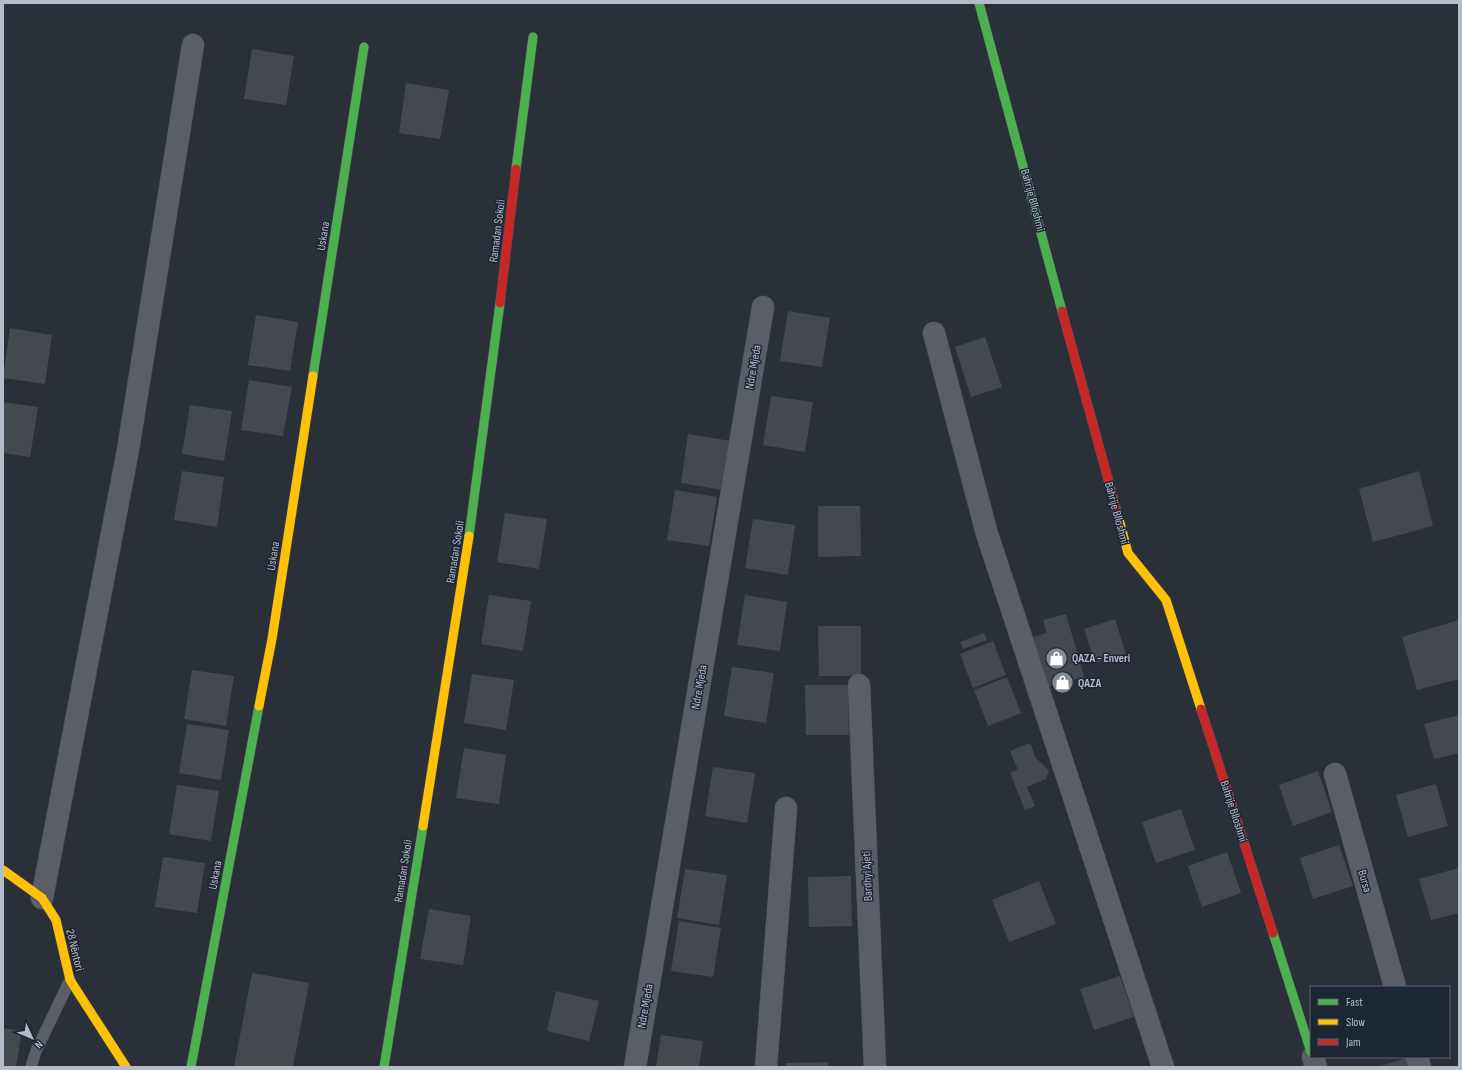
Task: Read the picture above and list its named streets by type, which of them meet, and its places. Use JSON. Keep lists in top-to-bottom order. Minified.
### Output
{"streets":{"street":["Bahrije Blloshmi","Ramadan Sokoli","Uskana","Ndre Mjeda","Bardhyl Ajeti","Bursa","28 Nëntori"]},"places":{"shop":["QAZA - Enveri","QAZA"]},"legend":["Fast","Slow","Jam"],"north":"bottom right"}
